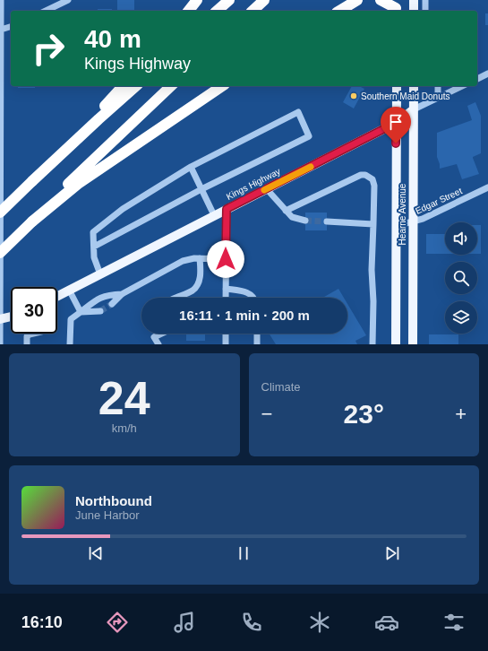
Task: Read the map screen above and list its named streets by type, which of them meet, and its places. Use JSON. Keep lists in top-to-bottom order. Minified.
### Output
{"streets":{"main road":["Kings Highway","Hearne Avenue"],"street":["Edgar Street"]},"crossings":[["Kings Highway","Hearne Avenue"],["Edgar Street","Hearne Avenue"]],"places":["Southern Maid Donuts"],"page":{"turn":["40 m","Kings Highway"],"limit":"30","trip":"16:11 · 1 min · 200 m","tile":[["24","km/h"],"Climate"],"heat":["−","23°","+"],"song":["Northbound","June Harbor"],"tabs":"16:10"}}
